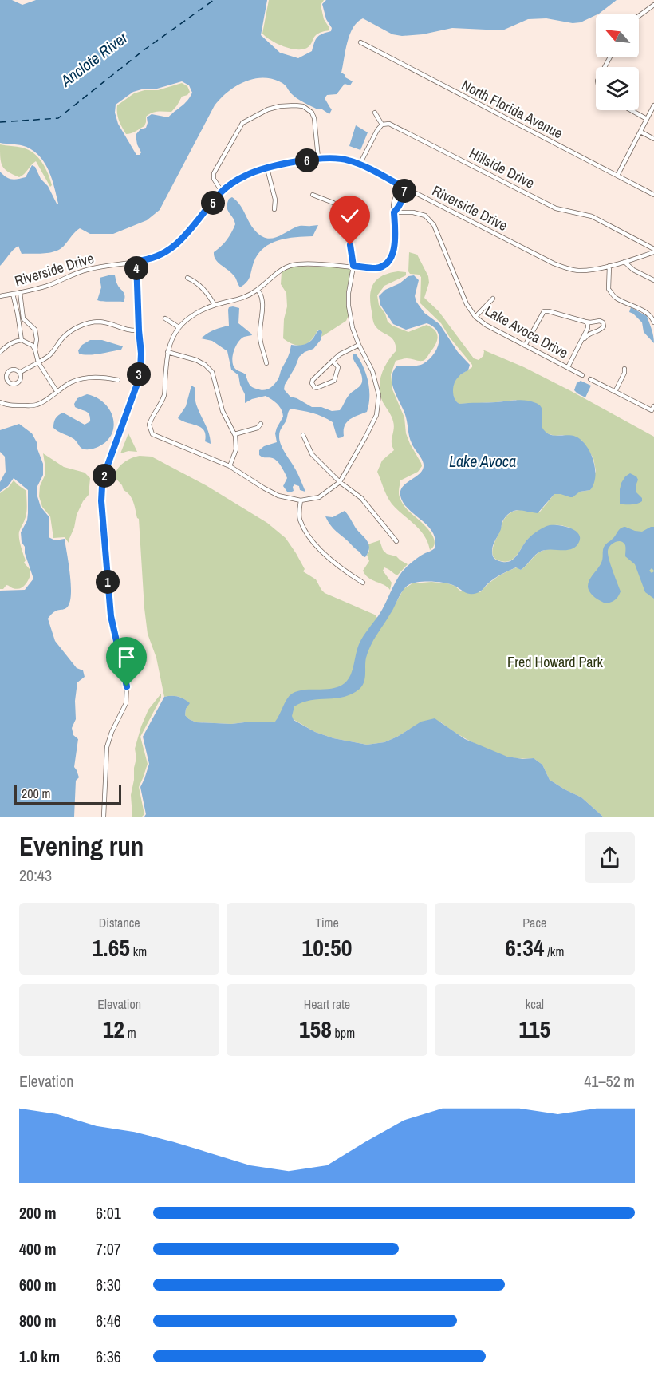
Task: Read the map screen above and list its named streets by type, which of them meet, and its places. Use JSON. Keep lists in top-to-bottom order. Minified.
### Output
{"streets":{"street":["North Florida Avenue","Hillside Drive","Riverside Drive","Lake Avoca Drive"]},"crossings":[["Hillside Drive","Riverside Drive"]],"water":["Anclote River","Lake Avoca"],"parks":["Fred Howard Park"],"scale_bar":"200 m","north":"top left","page":{"pins":["6","7","5","4","3","2","1"],"scale":"200 m","heading":["Evening run","20:43"],"stats":[["Distance","1.65 km"],["Time","10:50"],["Pace","6:34 /km"],["Elevation","12 m"],["Heart rate","158 bpm"],["kcal","115"]],"chart":["Elevation","41–52 m"],"list":[{"name":"200 m","note":"6:01"},{"name":"400 m","note":"7:07"},{"name":"600 m","note":"6:30"},{"name":"800 m","note":"6:46"},{"name":"1.0 km","note":"6:36"}]}}
